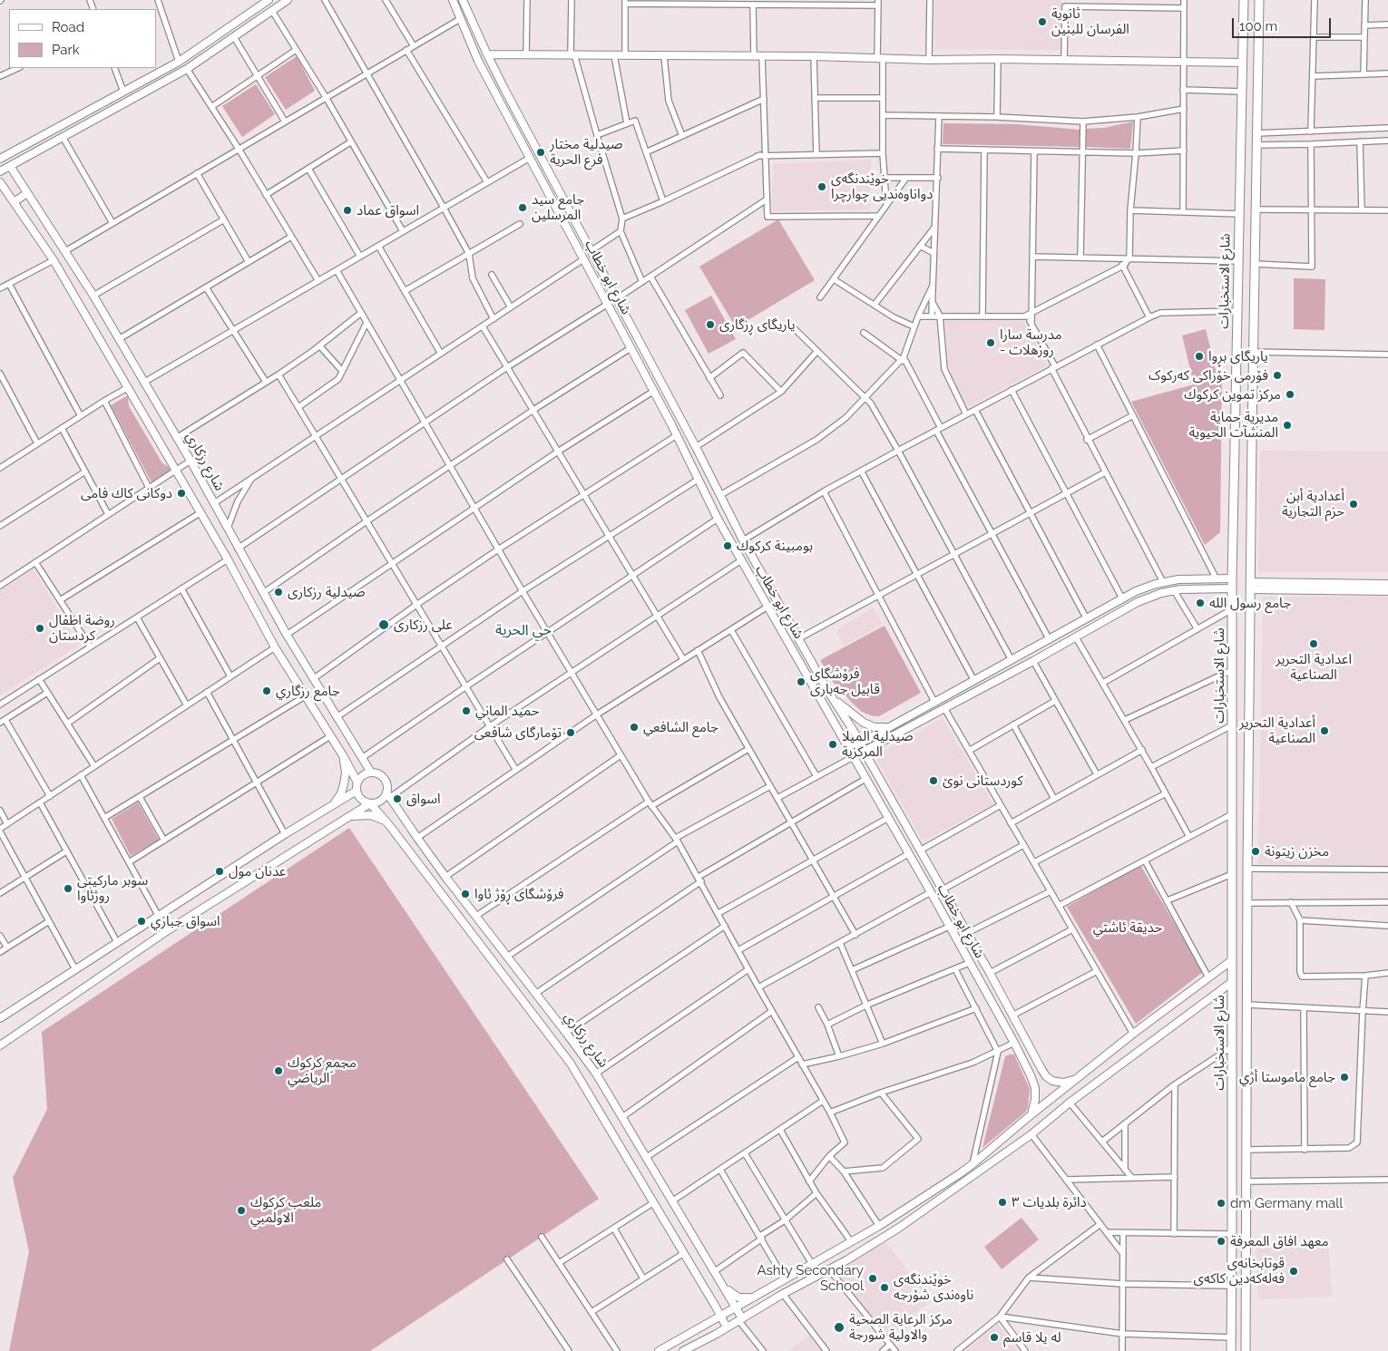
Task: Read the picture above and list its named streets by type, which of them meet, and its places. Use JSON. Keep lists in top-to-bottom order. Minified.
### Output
{"streets":{"main road":["شارع ابو خطاب","شارع الاستخبارات","شارع رزكاري"]},"districts":["حي الحرية"],"parks":["حديقة ئاشتي"],"places":["ثانوية الفرسان للبنين","صيدلية مختار فرع الحرية","خوێندنگەی دواناوەندیی چوارچرا","جامع سيد المرسلين","اسواق عماد","یاریگای ڕزگاری","مدرسة سارا - روزهلات","یاریگای بڕوا","فۆرمی خۆراکی کەرکوک","مركز تموين كركوك","مديرية حماية المنشآت الحيوية","دوكانى كاك فامى","أعدادية أبن حزم التجارية","بومبينة كركوك","صيدلية رزكارى","جامع رسول الله","على رزكارى","روضة اطفال كردستان","اعدادية التحرير الصناعية","فرۆشگای قابیل جەباری","جامع رزگاري","حميد الماني","جامع الشافعي","أعدادية التحرير الصناعية","تۆمارگاى شافعى","صيدلية الميلا المركزية","کوردستانی نوێ","اسواق","مخزن زيتونة","عدنان مول","سوبر ماركيتى روژئاوا","فرۆشگای ڕۆژ ئاوا","اسواق جباري","مجمع كركوك الرياضي","جامع ماموستا أژي","دائرة بلديات ٣","dm Germany mall","ملعب كركوك الاولمبي","معهد افاق المعرفة","قوتابخانەی فەلەکەدین کاکەی","Ashty Secondary School","خوێندنگەی ناوەندی شۆرجە","مركز الرعاية الصحية والاولية شورجة","له يلا قاسم"],"legend":["Road","Park"],"scale_bar":"100 m"}
